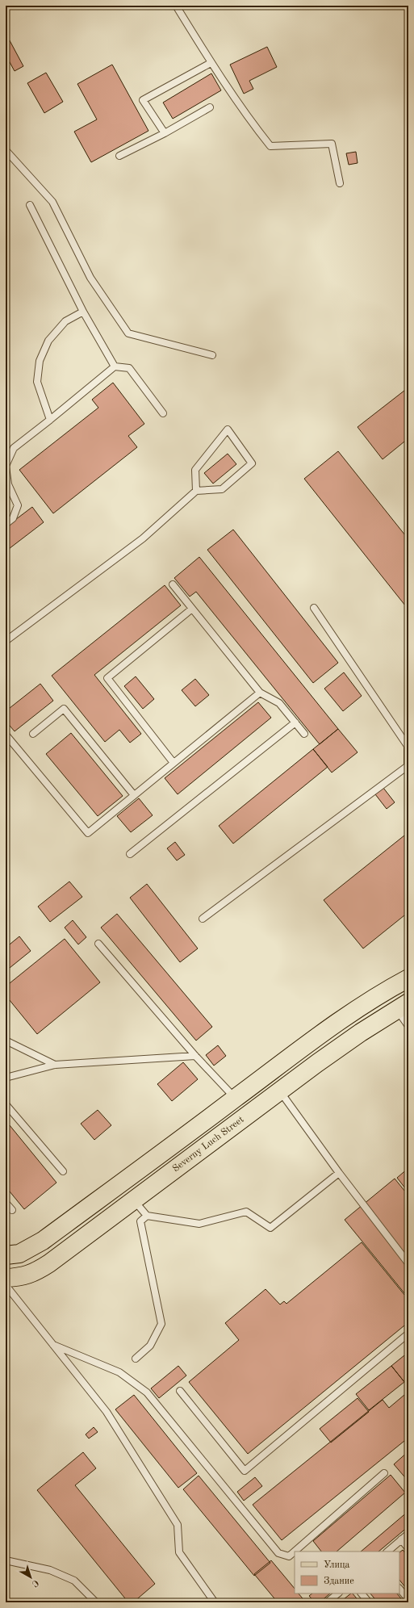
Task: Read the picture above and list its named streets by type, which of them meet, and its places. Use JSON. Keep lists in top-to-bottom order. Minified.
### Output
{"streets":{"main road":["Severny Luch Street"]},"legend":["Улица","Здание"],"north":"bottom right"}
